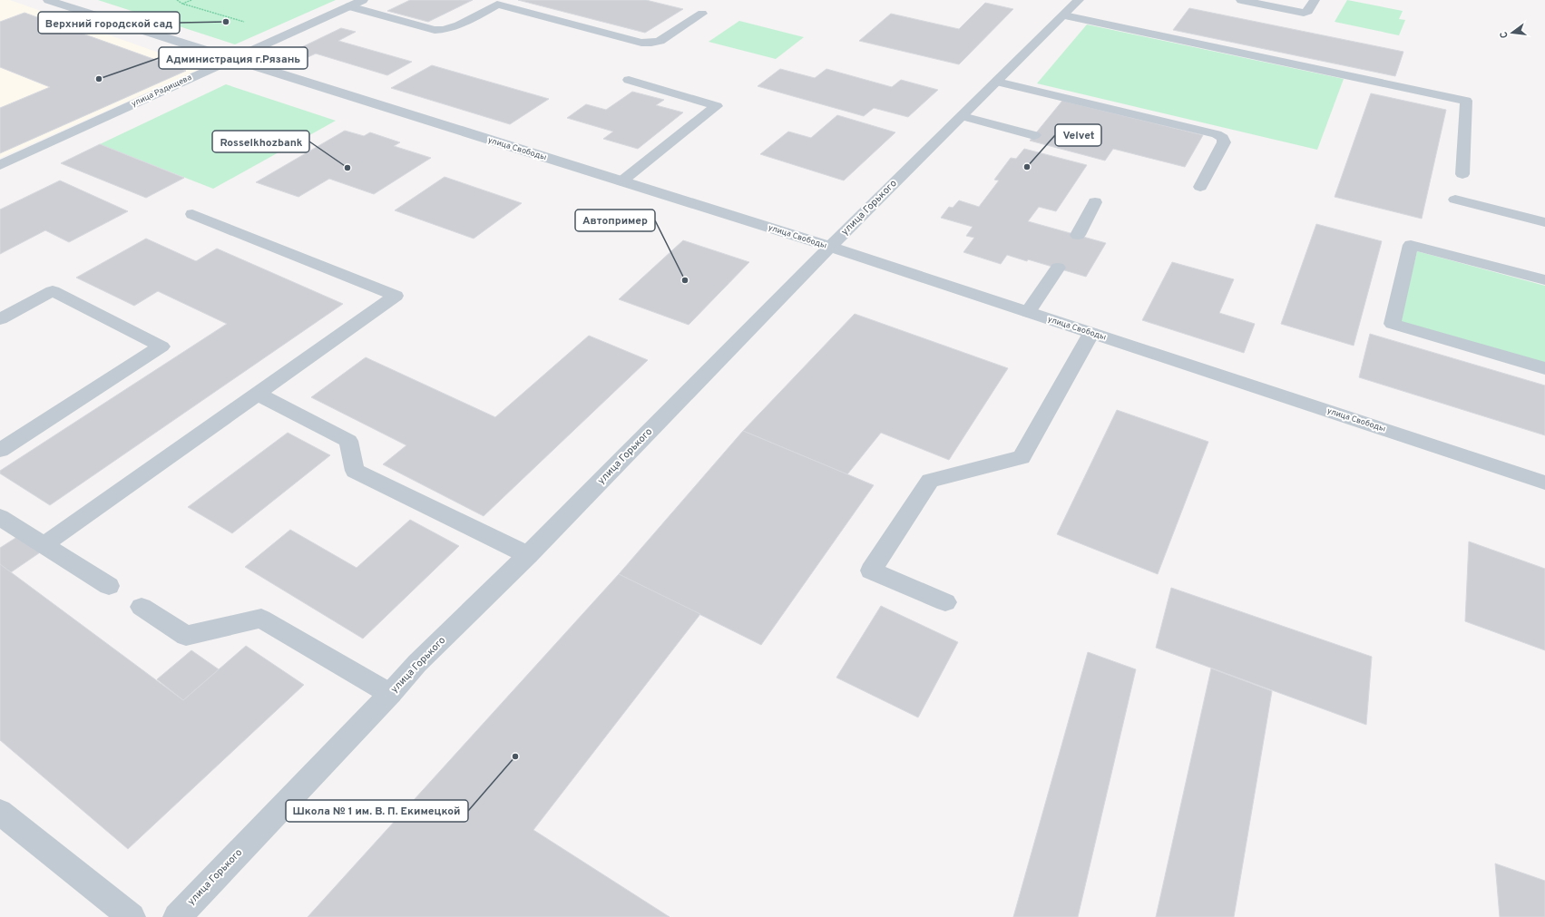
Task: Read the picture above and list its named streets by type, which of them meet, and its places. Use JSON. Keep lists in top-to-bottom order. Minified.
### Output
{"streets":{"street":["улица Радищева","улица Свободы","улица Горького"]},"crossings":[["улица Радищева","улица Свободы"],["улица Свободы","улица Горького"]],"places":["Верхний городской сад","Администрация г.Рязань","Velvet","Rosselkhozbank","Автопример","Школа № 1 им. В. П. Екимецкой"],"north":"left"}
